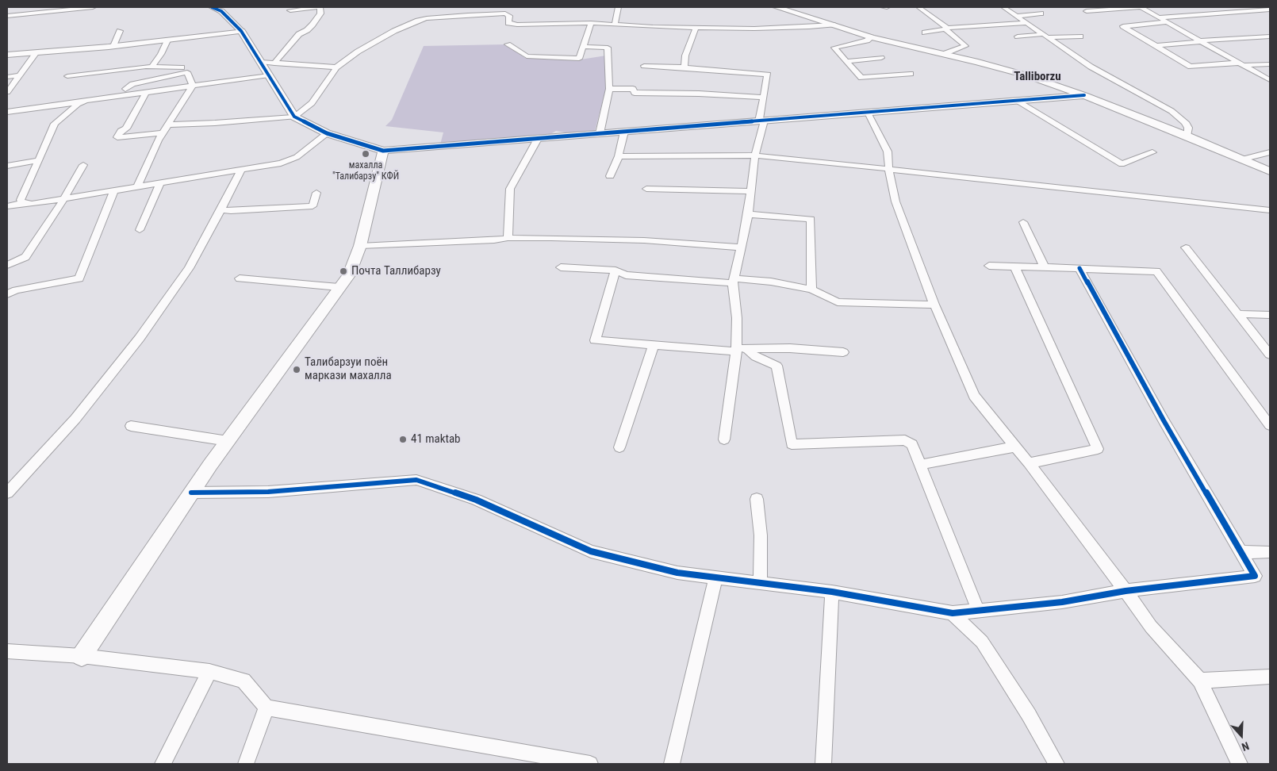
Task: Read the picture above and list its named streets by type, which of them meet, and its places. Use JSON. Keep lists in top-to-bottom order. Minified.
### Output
{"districts":["Talliborzu"],"places":["махалла \"Талибарзу\" КФЙ","Почта Таллибарзу","Талибарзуи поён маркази махалла","41 maktab"],"north":"bottom"}
